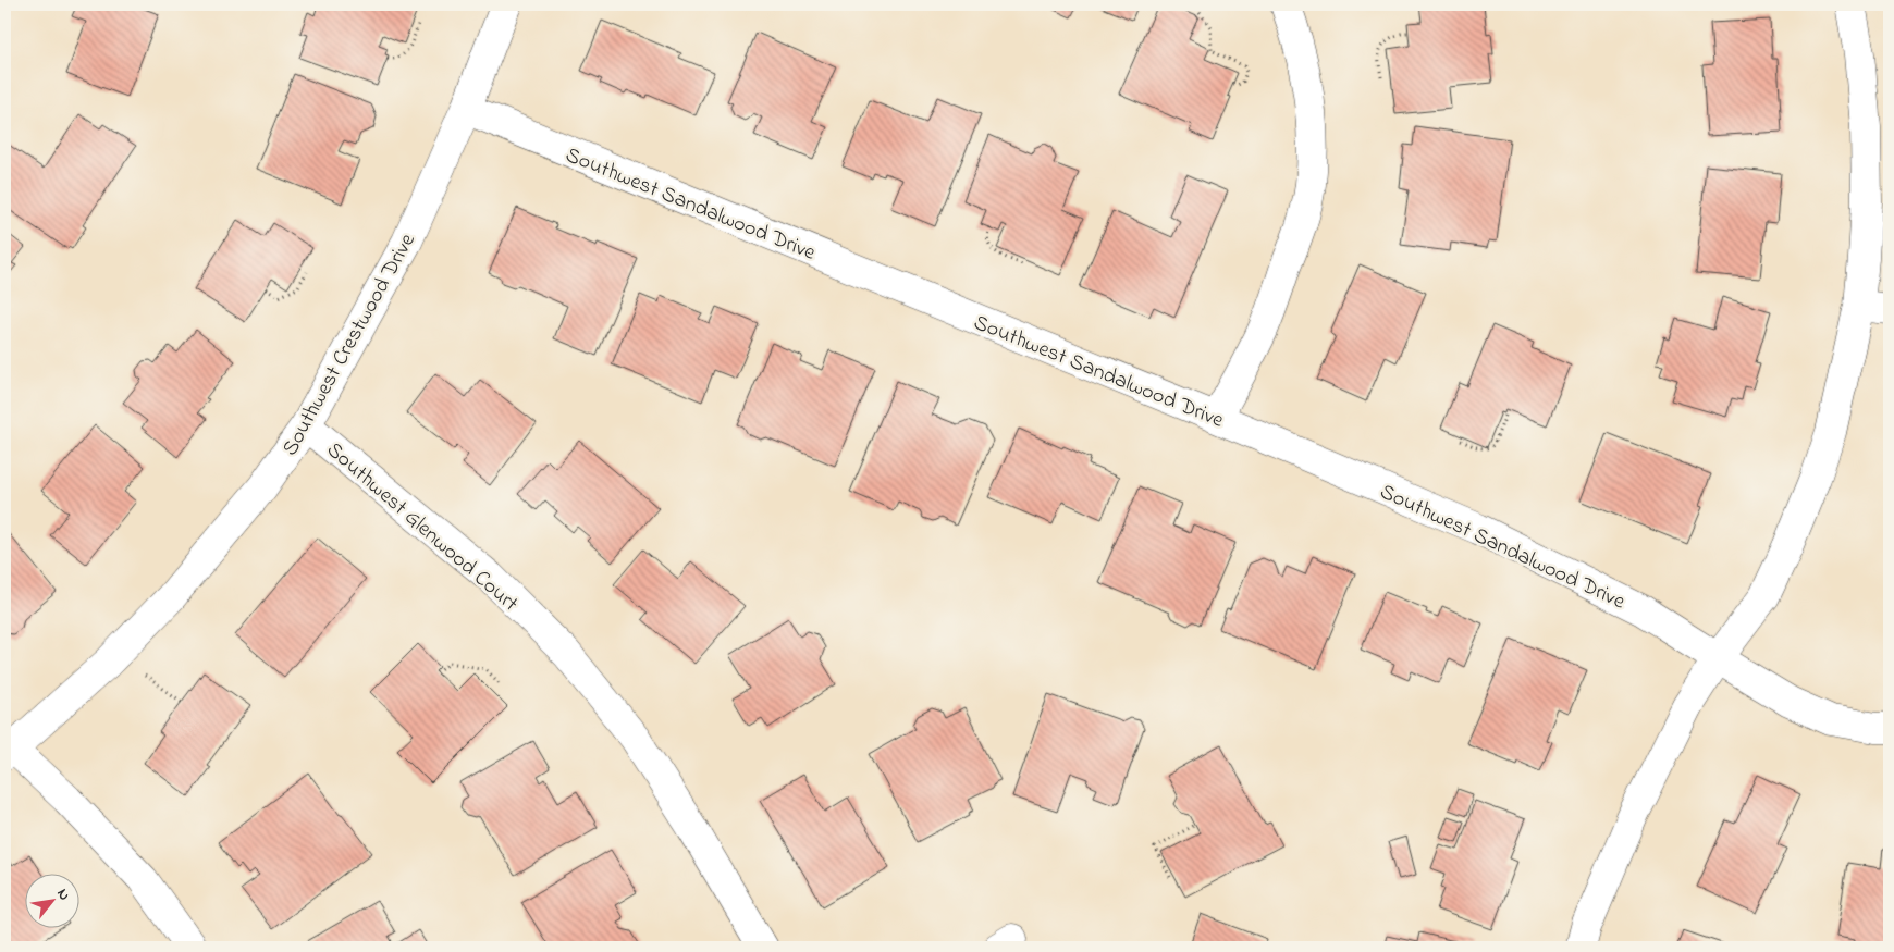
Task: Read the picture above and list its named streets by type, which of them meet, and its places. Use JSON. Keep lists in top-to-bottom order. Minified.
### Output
{"streets":{"street":["Southwest Sandalwood Drive","Southwest Crestwood Drive","Southwest Glenwood Court"]},"crossings":[["Southwest Sandalwood Drive","Southwest Crestwood Drive"],["Southwest Crestwood Drive","Southwest Glenwood Court"]],"north":"top right"}
